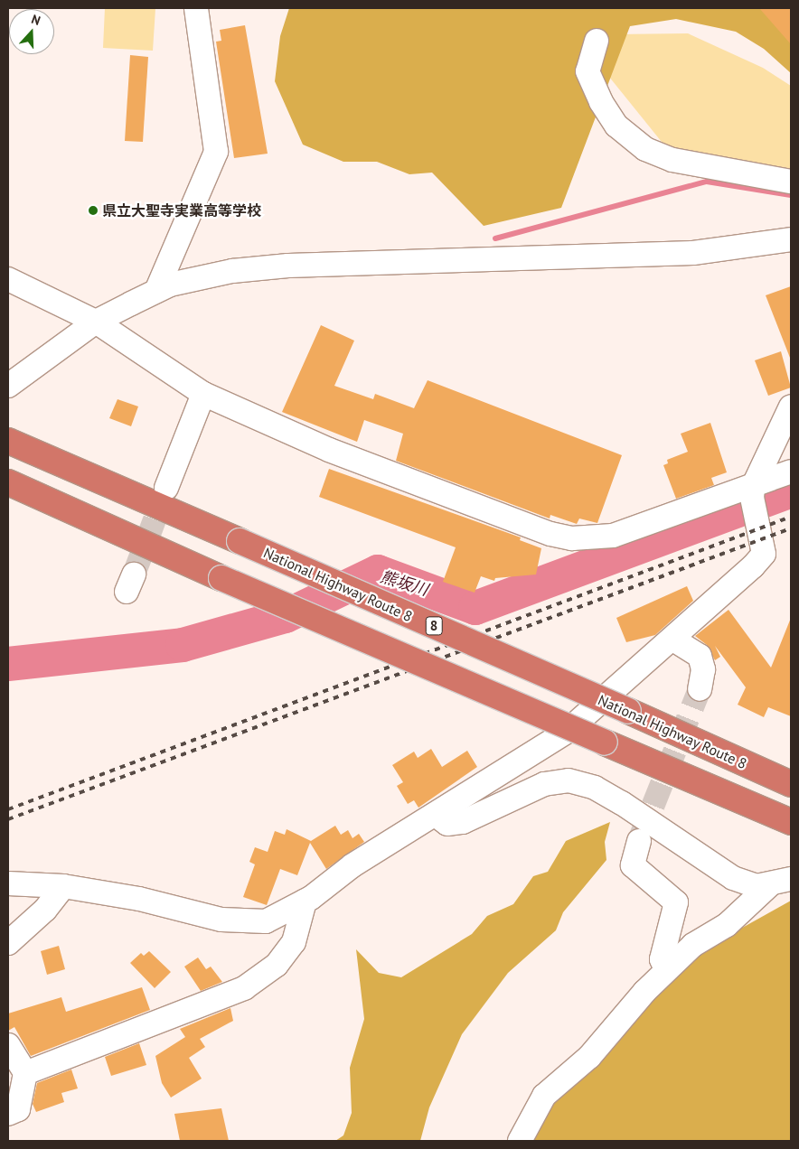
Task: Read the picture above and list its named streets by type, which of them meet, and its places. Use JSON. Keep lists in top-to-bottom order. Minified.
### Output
{"streets":{"highway":["National Highway Route 8","8"]},"water":["熊坂川"],"places":["県立大聖寺実業高等学校"],"north":"top"}
